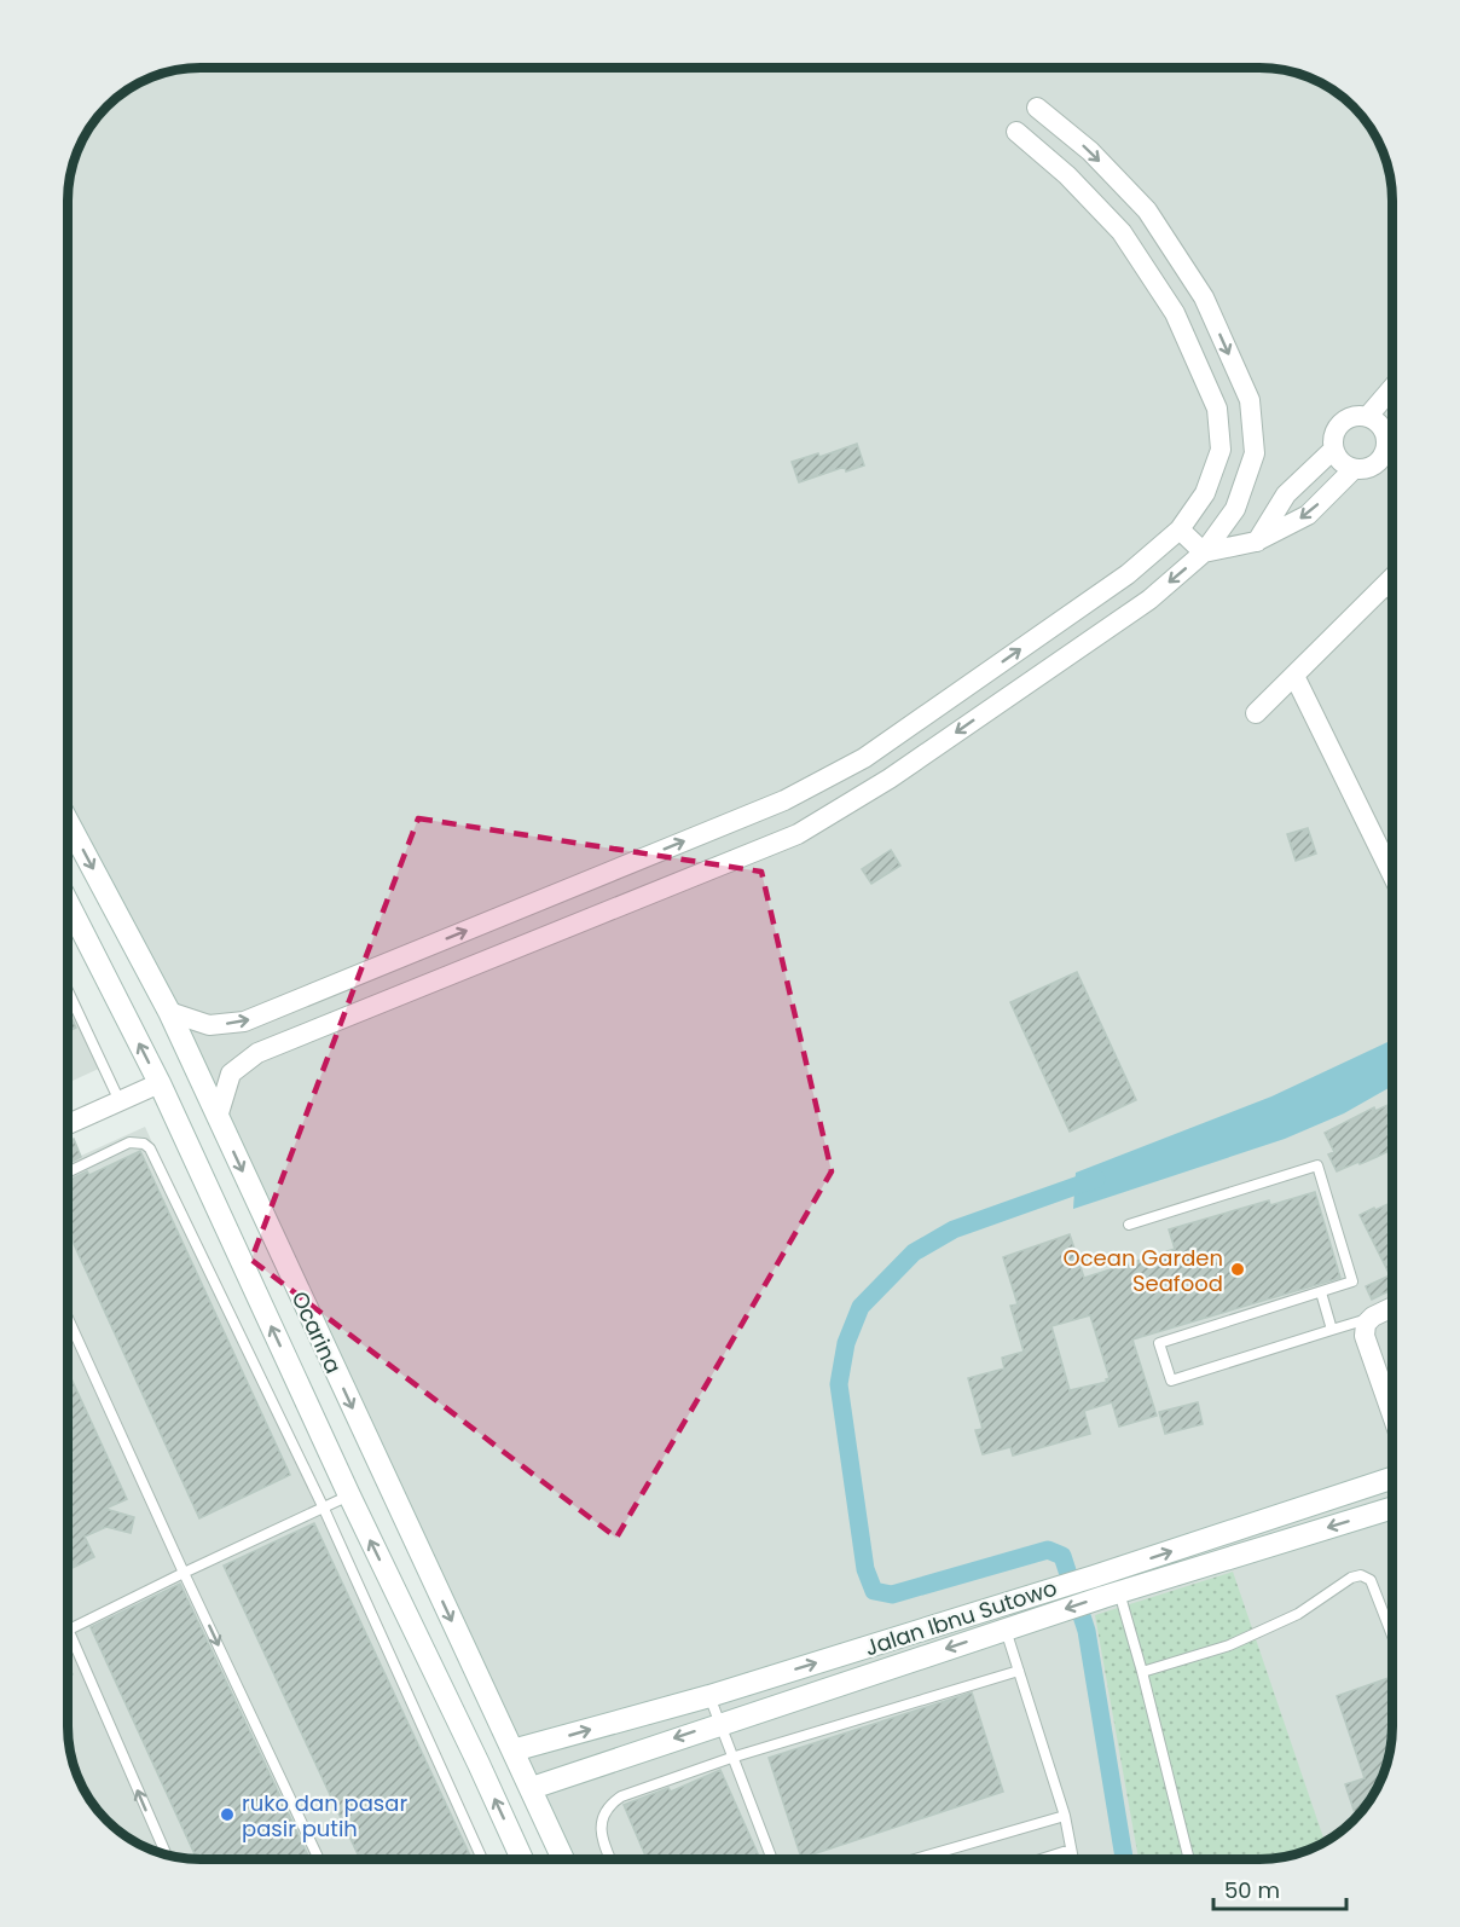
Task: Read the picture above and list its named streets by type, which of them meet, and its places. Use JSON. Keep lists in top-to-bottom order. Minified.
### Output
{"streets":{"main road":["Ocarina","Jalan Ibnu Sutowo"]},"crossings":[["Ocarina","Jalan Ibnu Sutowo"]],"places":["Ocean Garden Seafood","ruko dan pasar pasir putih"],"scale_bar":"50 m"}
